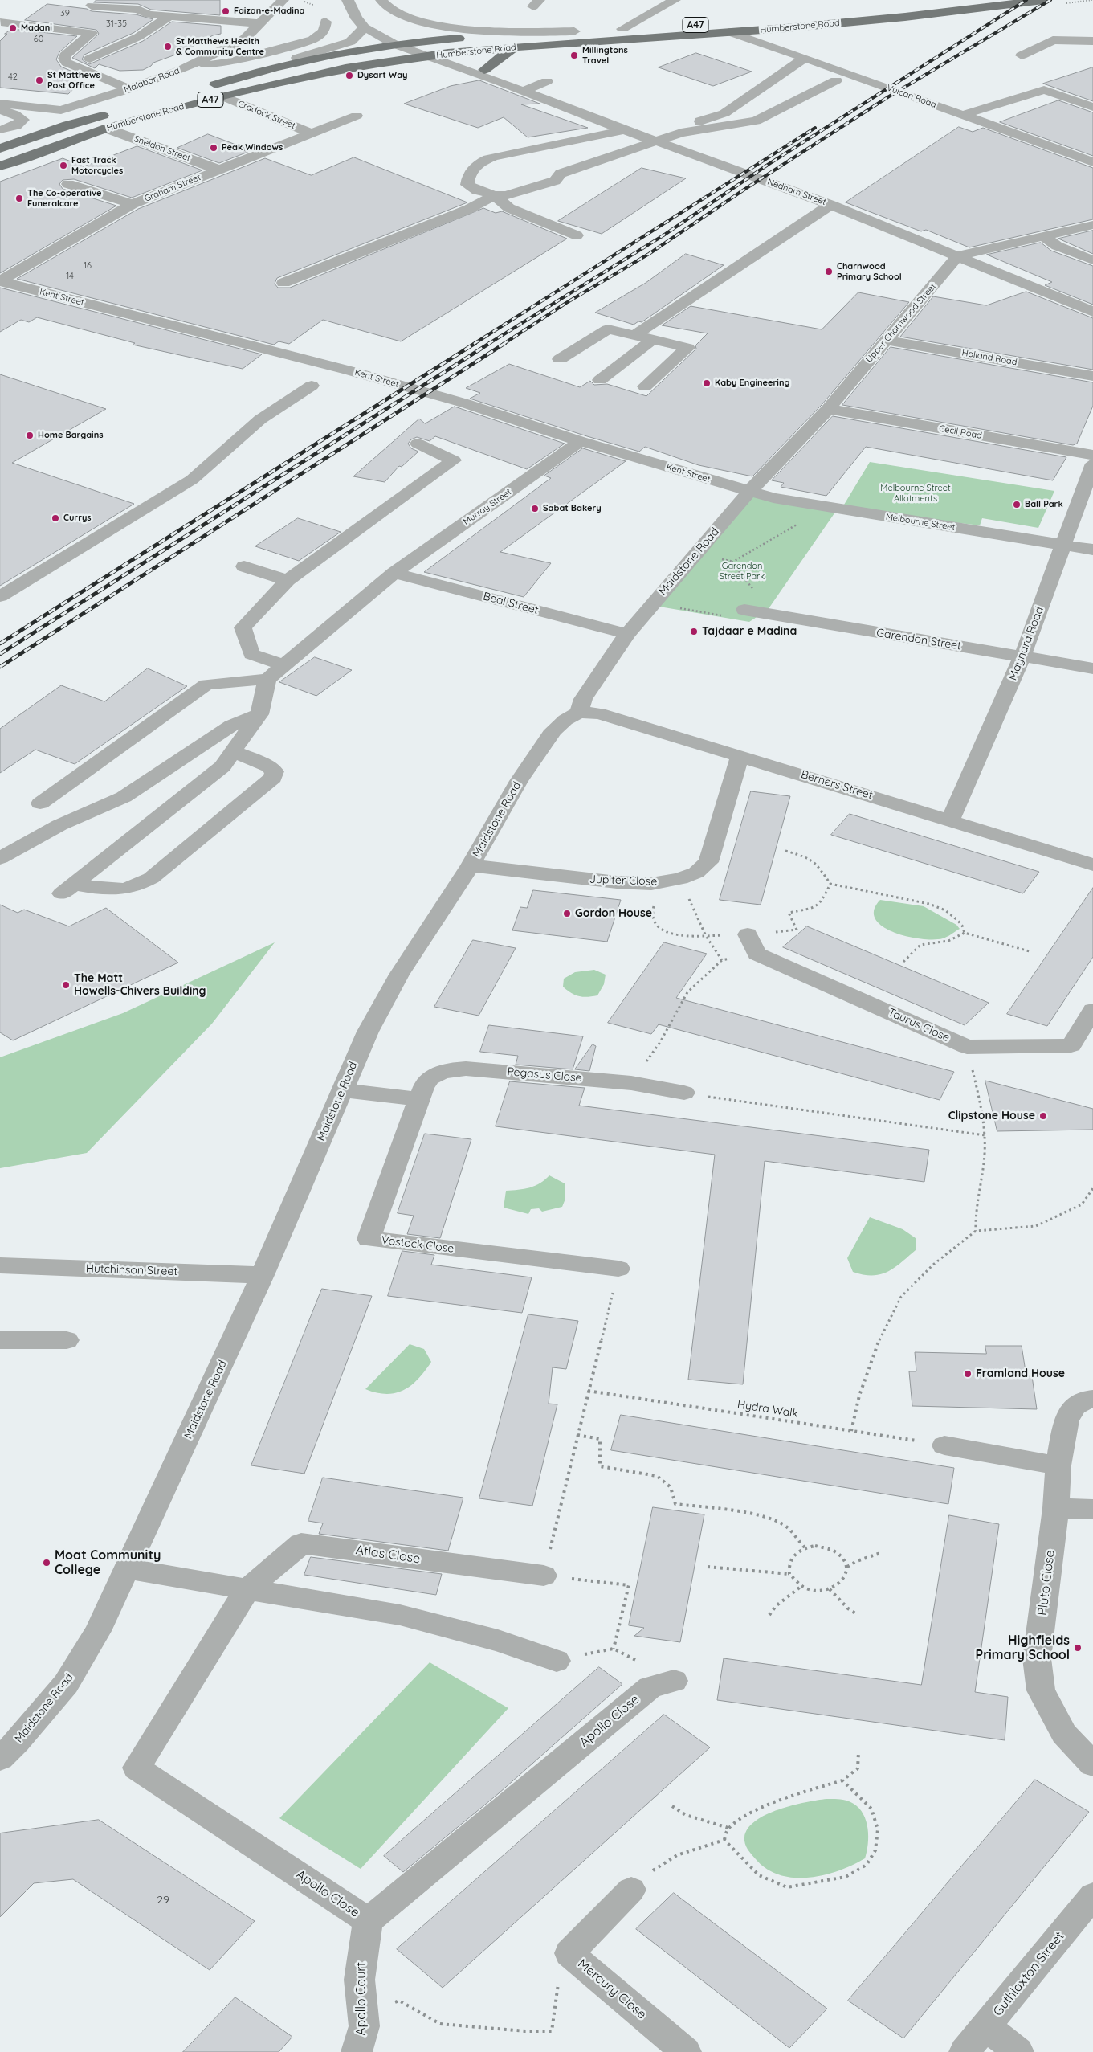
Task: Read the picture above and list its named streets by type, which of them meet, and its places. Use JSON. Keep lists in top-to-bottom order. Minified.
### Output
{"streets":{"main road":["A47","Humberstone Road"],"street":["Malabar Road","Vulcan Road","Cradock Street","Sheldon Street","Graham Street","Nedham Street","Kent Street","Upper Charnwood Street","Holland Road","Cecil Road","Murray Street","Melbourne Street","Maidstone Road","Beal Street","Garendon Street","Maynard Road","Berners Street","Jupiter Close","Taurus Close","Pegasus Close","Vostock Close","Hutchinson Street","Atlas Close","Pluto Close","Apollo Close","Guthlaxton Street","Mercury Close","Apollo Court"],"path":["Hydra Walk"]},"crossings":[["A47","Humberstone Road"],["A47","Nedham Street"],["Humberstone Road","Vulcan Road"],["Humberstone Road","Cradock Street"],["Humberstone Road","Sheldon Street"],["Humberstone Road","Nedham Street"],["Cradock Street","Graham Street"],["Sheldon Street","Graham Street"],["Graham Street","Kent Street"],["Nedham Street","Upper Charnwood Street"],["Kent Street","Upper Charnwood Street"],["Kent Street","Murray Street"],["Kent Street","Melbourne Street"],["Kent Street","Maidstone Road"],["Upper Charnwood Street","Holland Road"],["Upper Charnwood Street","Cecil Road"],["Upper Charnwood Street","Melbourne Street"],["Upper Charnwood Street","Maidstone Road"],["Murray Street","Beal Street"],["Melbourne Street","Maidstone Road"],["Melbourne Street","Maynard Road"],["Maidstone Road","Beal Street"],["Maidstone Road","Berners Street"],["Maidstone Road","Jupiter Close"],["Maidstone Road","Hutchinson Street"],["Garendon Street","Maynard Road"],["Maynard Road","Berners Street"],["Berners Street","Jupiter Close"],["Pegasus Close","Vostock Close"],["Atlas Close","Apollo Close"],["Apollo Close","Apollo Court"]],"parks":["Melbourne Street Allotments","Garendon Street Park"],"places":["Faizan-e-Madina","Madani","St Matthews Health & Community Centre","Millingtons Travel","Dysart Way","St Matthews Post Office","Peak Windows","Fast Track Motorcycles","The Co-operative Funeralcare","Charnwood Primary School","Kaby Engineering","Home Bargains","Ball Park","Sabat Bakery","Currys","Tajdaar e Madina","Gordon House","The Matt Howells-Chivers Building","Clipstone House","Framland House","Moat Community College","Highfields Primary School"],"house_numbers":["39","31-35","60","42","16","14","29"]}
